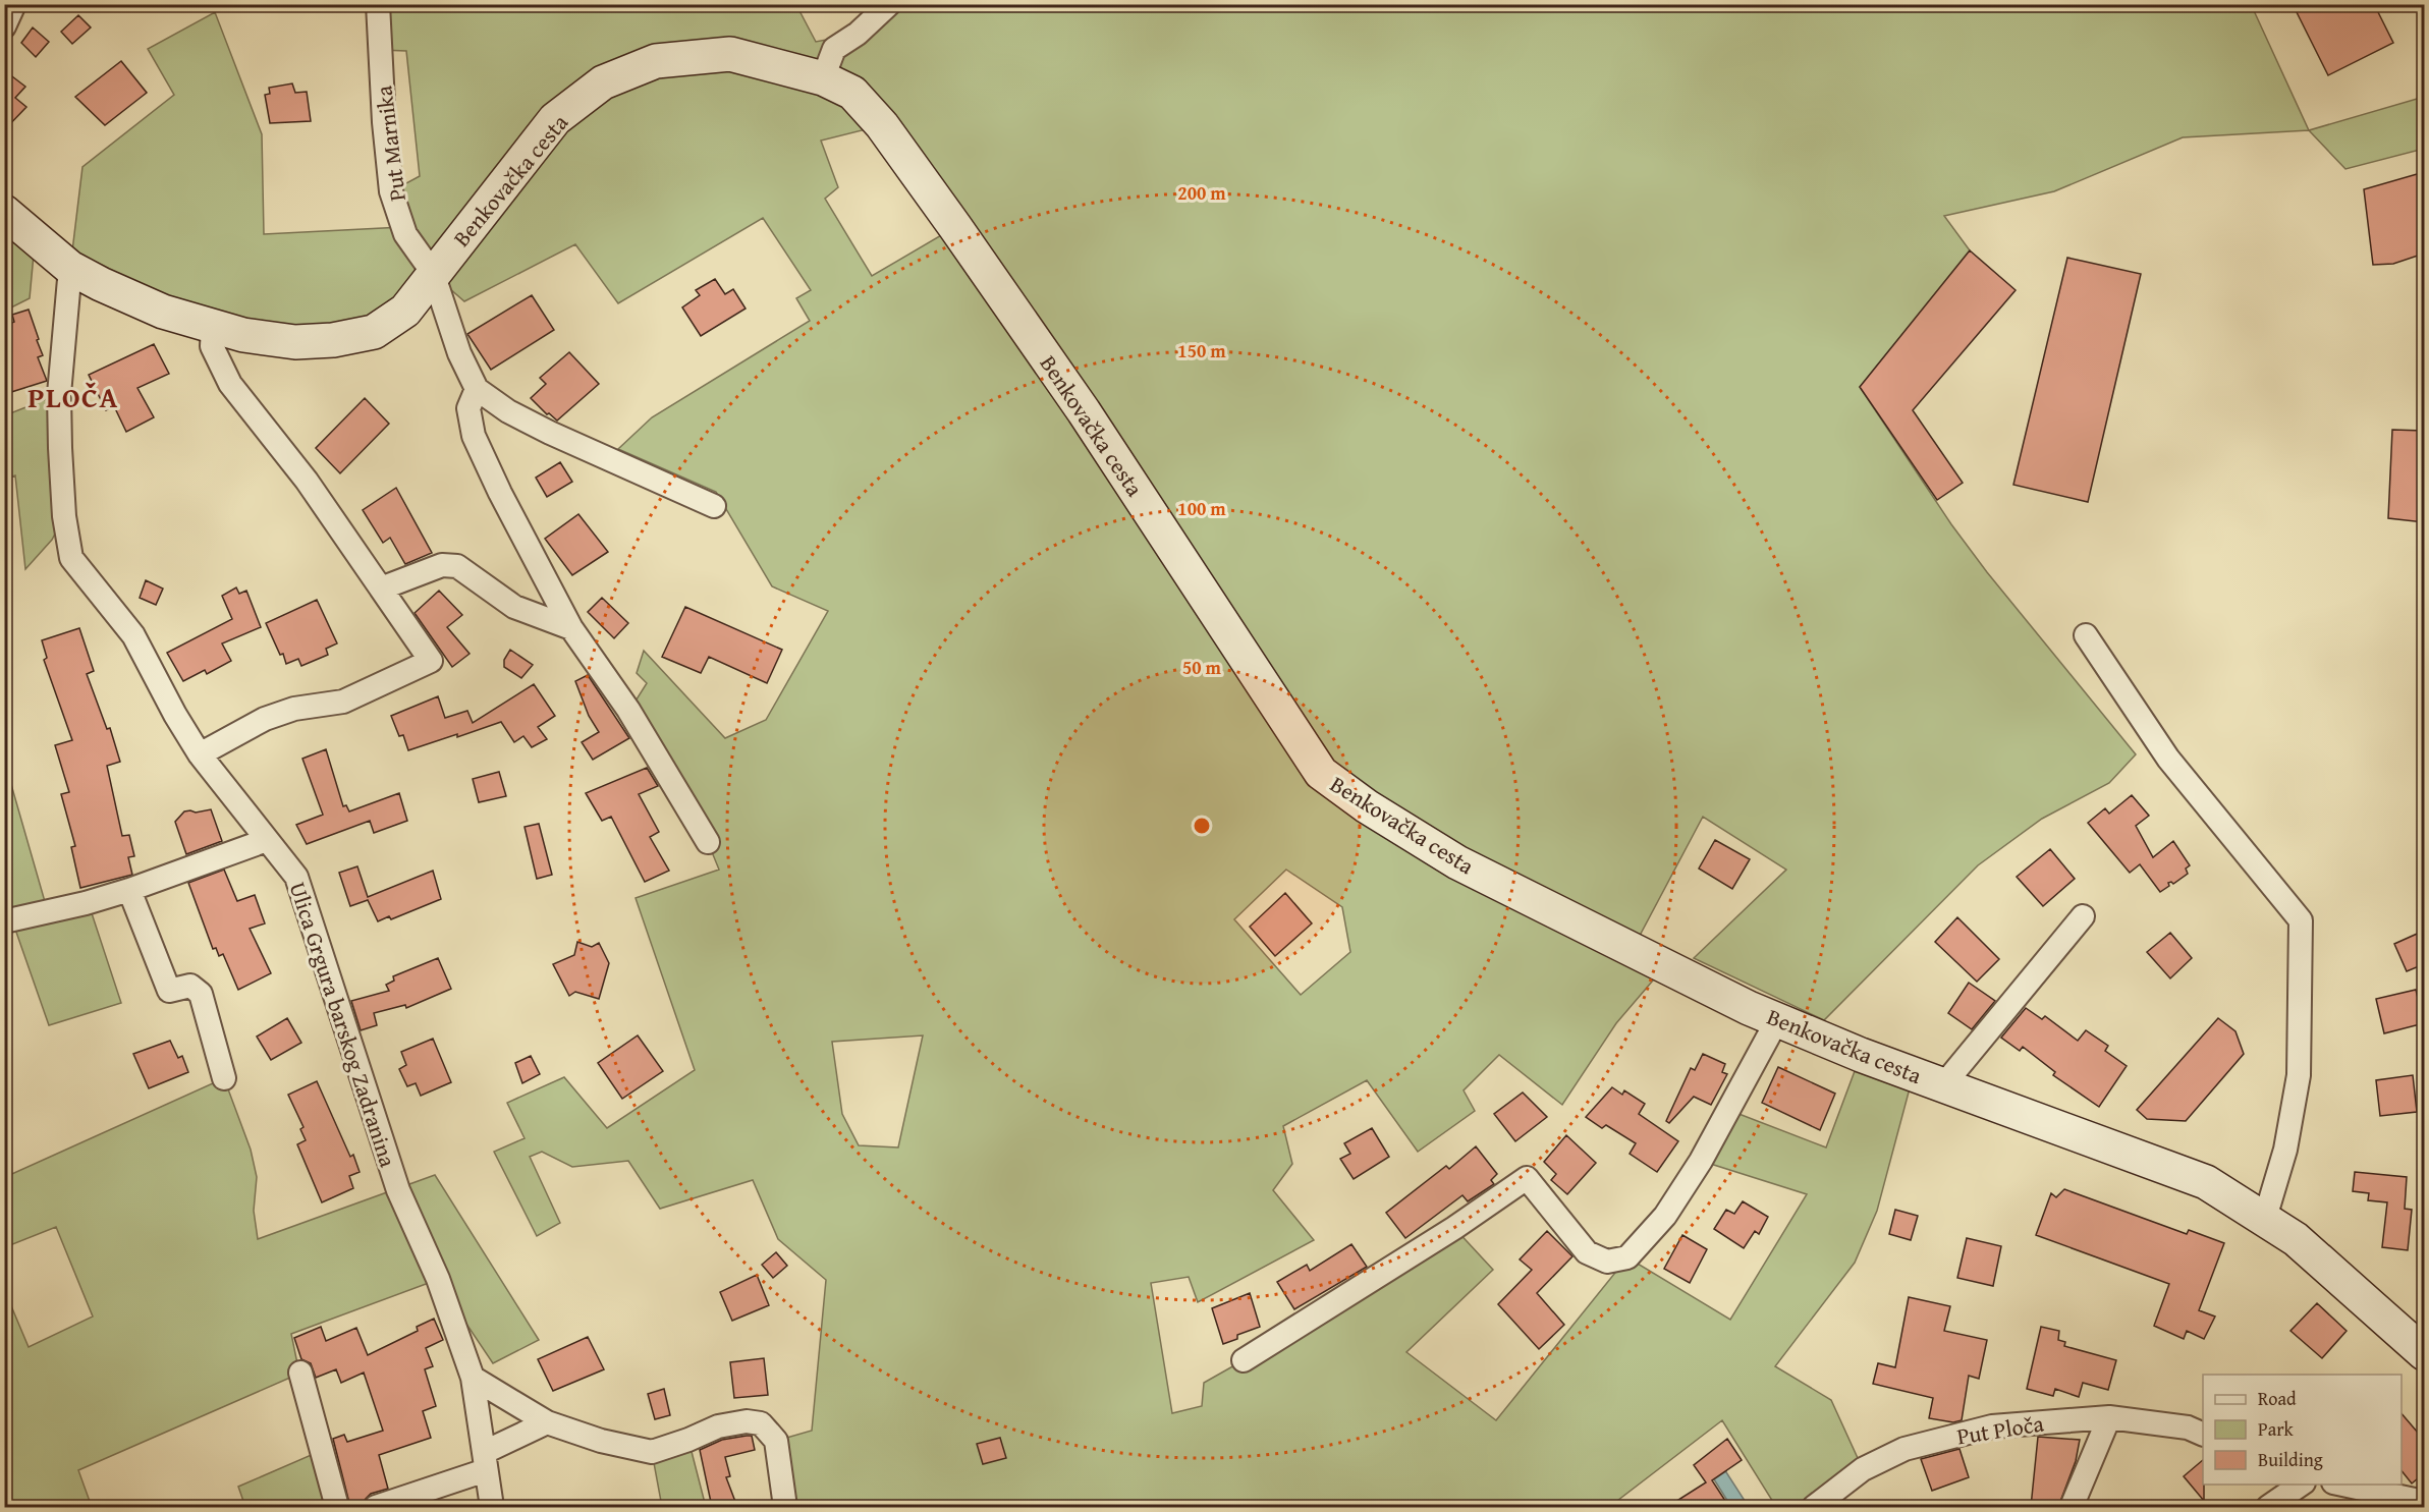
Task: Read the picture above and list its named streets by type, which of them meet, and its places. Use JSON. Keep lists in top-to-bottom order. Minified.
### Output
{"streets":{"main road":["Benkovačka cesta"],"street":["Put Marnika","Ulica Grgura barskog Zadranina","Put Ploča"]},"crossings":[["Put Marnika","Benkovačka cesta"],["Benkovačka cesta","Ulica Grgura barskog Zadranina"]],"districts":["PLOČA"],"legend":["Road","Park","Building"],"rings":["200 m","150 m","100 m","50 m"]}
